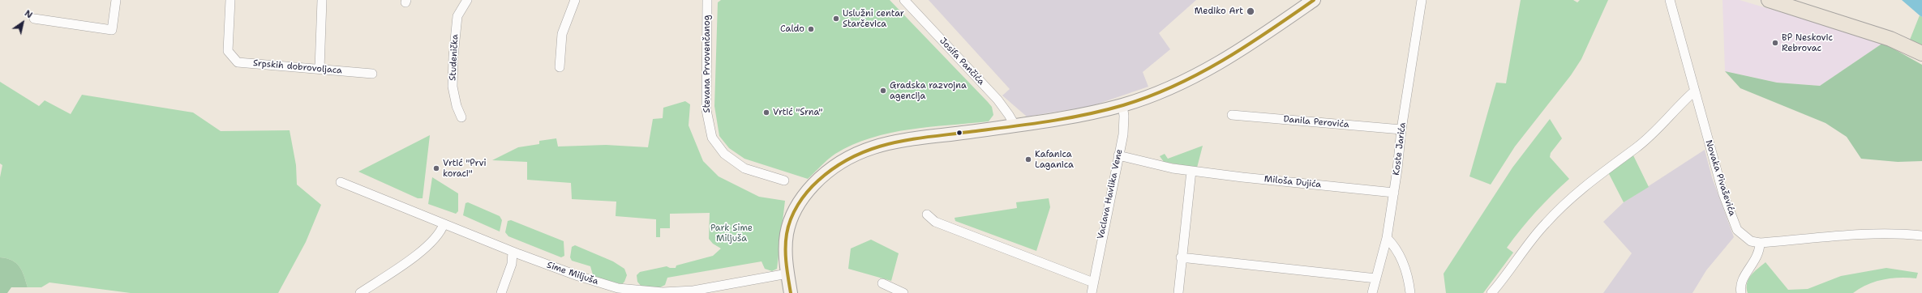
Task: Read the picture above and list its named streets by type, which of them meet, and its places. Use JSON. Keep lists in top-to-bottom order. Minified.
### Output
{"streets":{"street":["Studenička","Josifa Pančića","Stevana Prvovenčanog","Srpskih dobrovoljaca","Danila Perovića","Koste Jarića","Novaka Pivaševića","Miloša Dujića","Vaclava Havlika Vene","Sime Miljuša"]},"crossings":[["Danila Perovića","Koste Jarića"],["Koste Jarića","Miloša Dujića"],["Miloša Dujića","Vaclava Havlika Vene"]],"parks":["Park Sime Miljuša"],"places":["Mediko Art","Uslužni centar Starčevica","Caldo","BP Neskovic Rebrovac","Gradska razvojna agencija","Vrtić \"Srna\"","Kafanica Laganica","Vrtić \"Prvi koraci\""],"north":"top right"}
